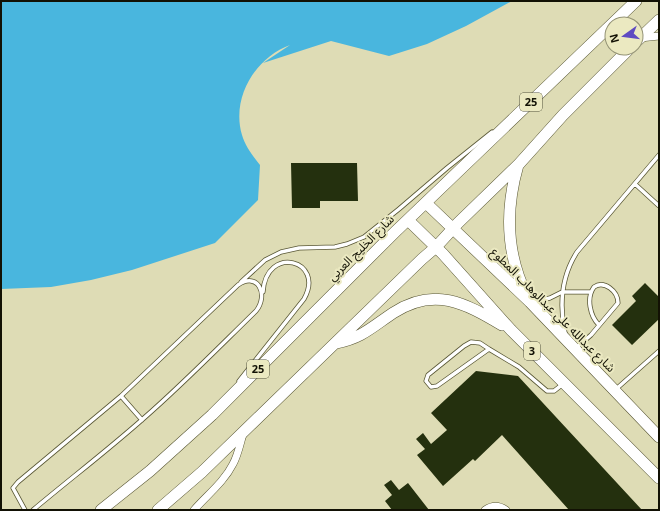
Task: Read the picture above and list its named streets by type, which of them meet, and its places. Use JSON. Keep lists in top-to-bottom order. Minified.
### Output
{"streets":{"main road":["25","شارع الخليج العربي","شارع عبدالله علي عبدالوهاب المطوع","3"]},"crossings":[["شارع الخليج العربي","شارع عبدالله علي عبدالوهاب المطوع"],["شارع الخليج العربي","3"]],"north":"left"}
